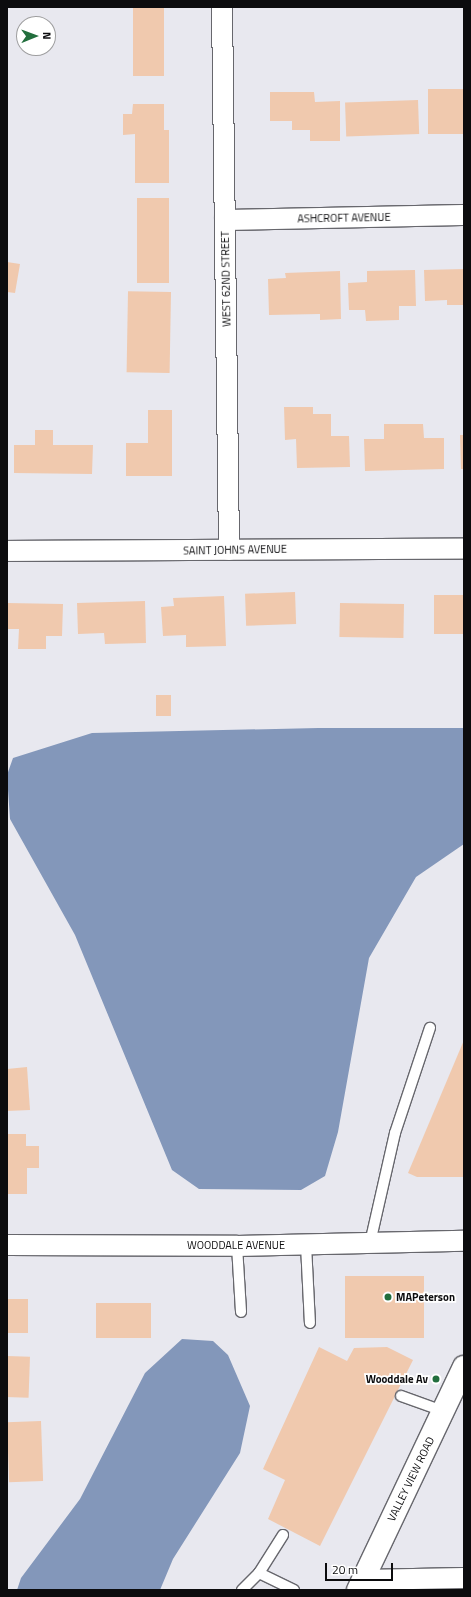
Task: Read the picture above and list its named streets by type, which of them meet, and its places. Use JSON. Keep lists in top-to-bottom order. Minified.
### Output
{"streets":{"street":["ASHCROFT AVENUE","WEST 62ND STREET","SAINT JOHNS AVENUE","WOODDALE AVENUE","VALLEY VIEW ROAD"]},"crossings":[["ASHCROFT AVENUE","WEST 62ND STREET"],["WEST 62ND STREET","SAINT JOHNS AVENUE"]],"places":["MAPeterson","Wooddale Av"],"scale_bar":"20 m","north":"right"}
